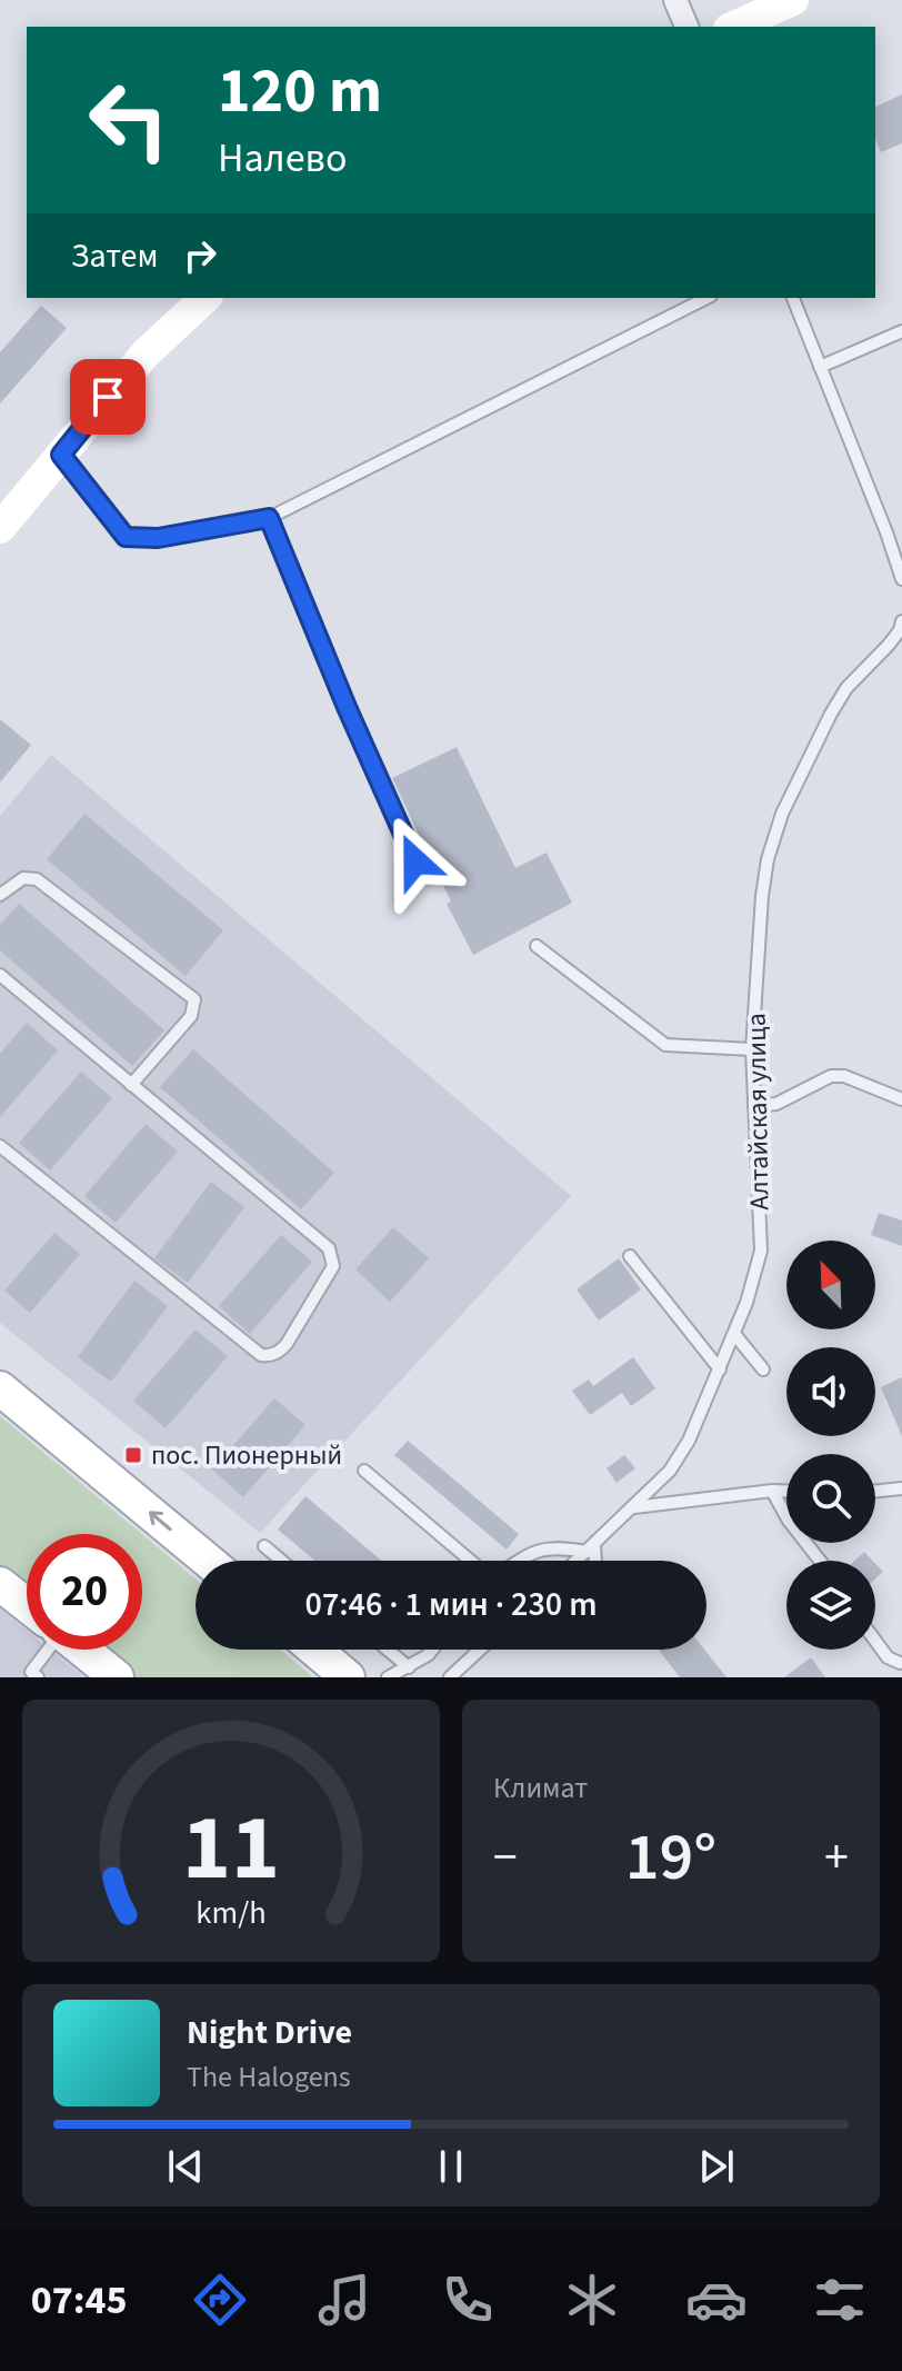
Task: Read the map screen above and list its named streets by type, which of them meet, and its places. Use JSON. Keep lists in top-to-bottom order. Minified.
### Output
{"streets":{"lane":["Алтайская улица"]},"places":{"transit":["пос. Пионерный"]},"north":"top left","page":{"turn":["120 m","Налево"],"then":"Затем","limit":"20","trip":"07:46 · 1 мин · 230 m","tile":"Климат","heat":["−","19°","+"],"song":["Night Drive","The Halogens"],"tabs":"07:45","gauge":["11","km/h"]}}
